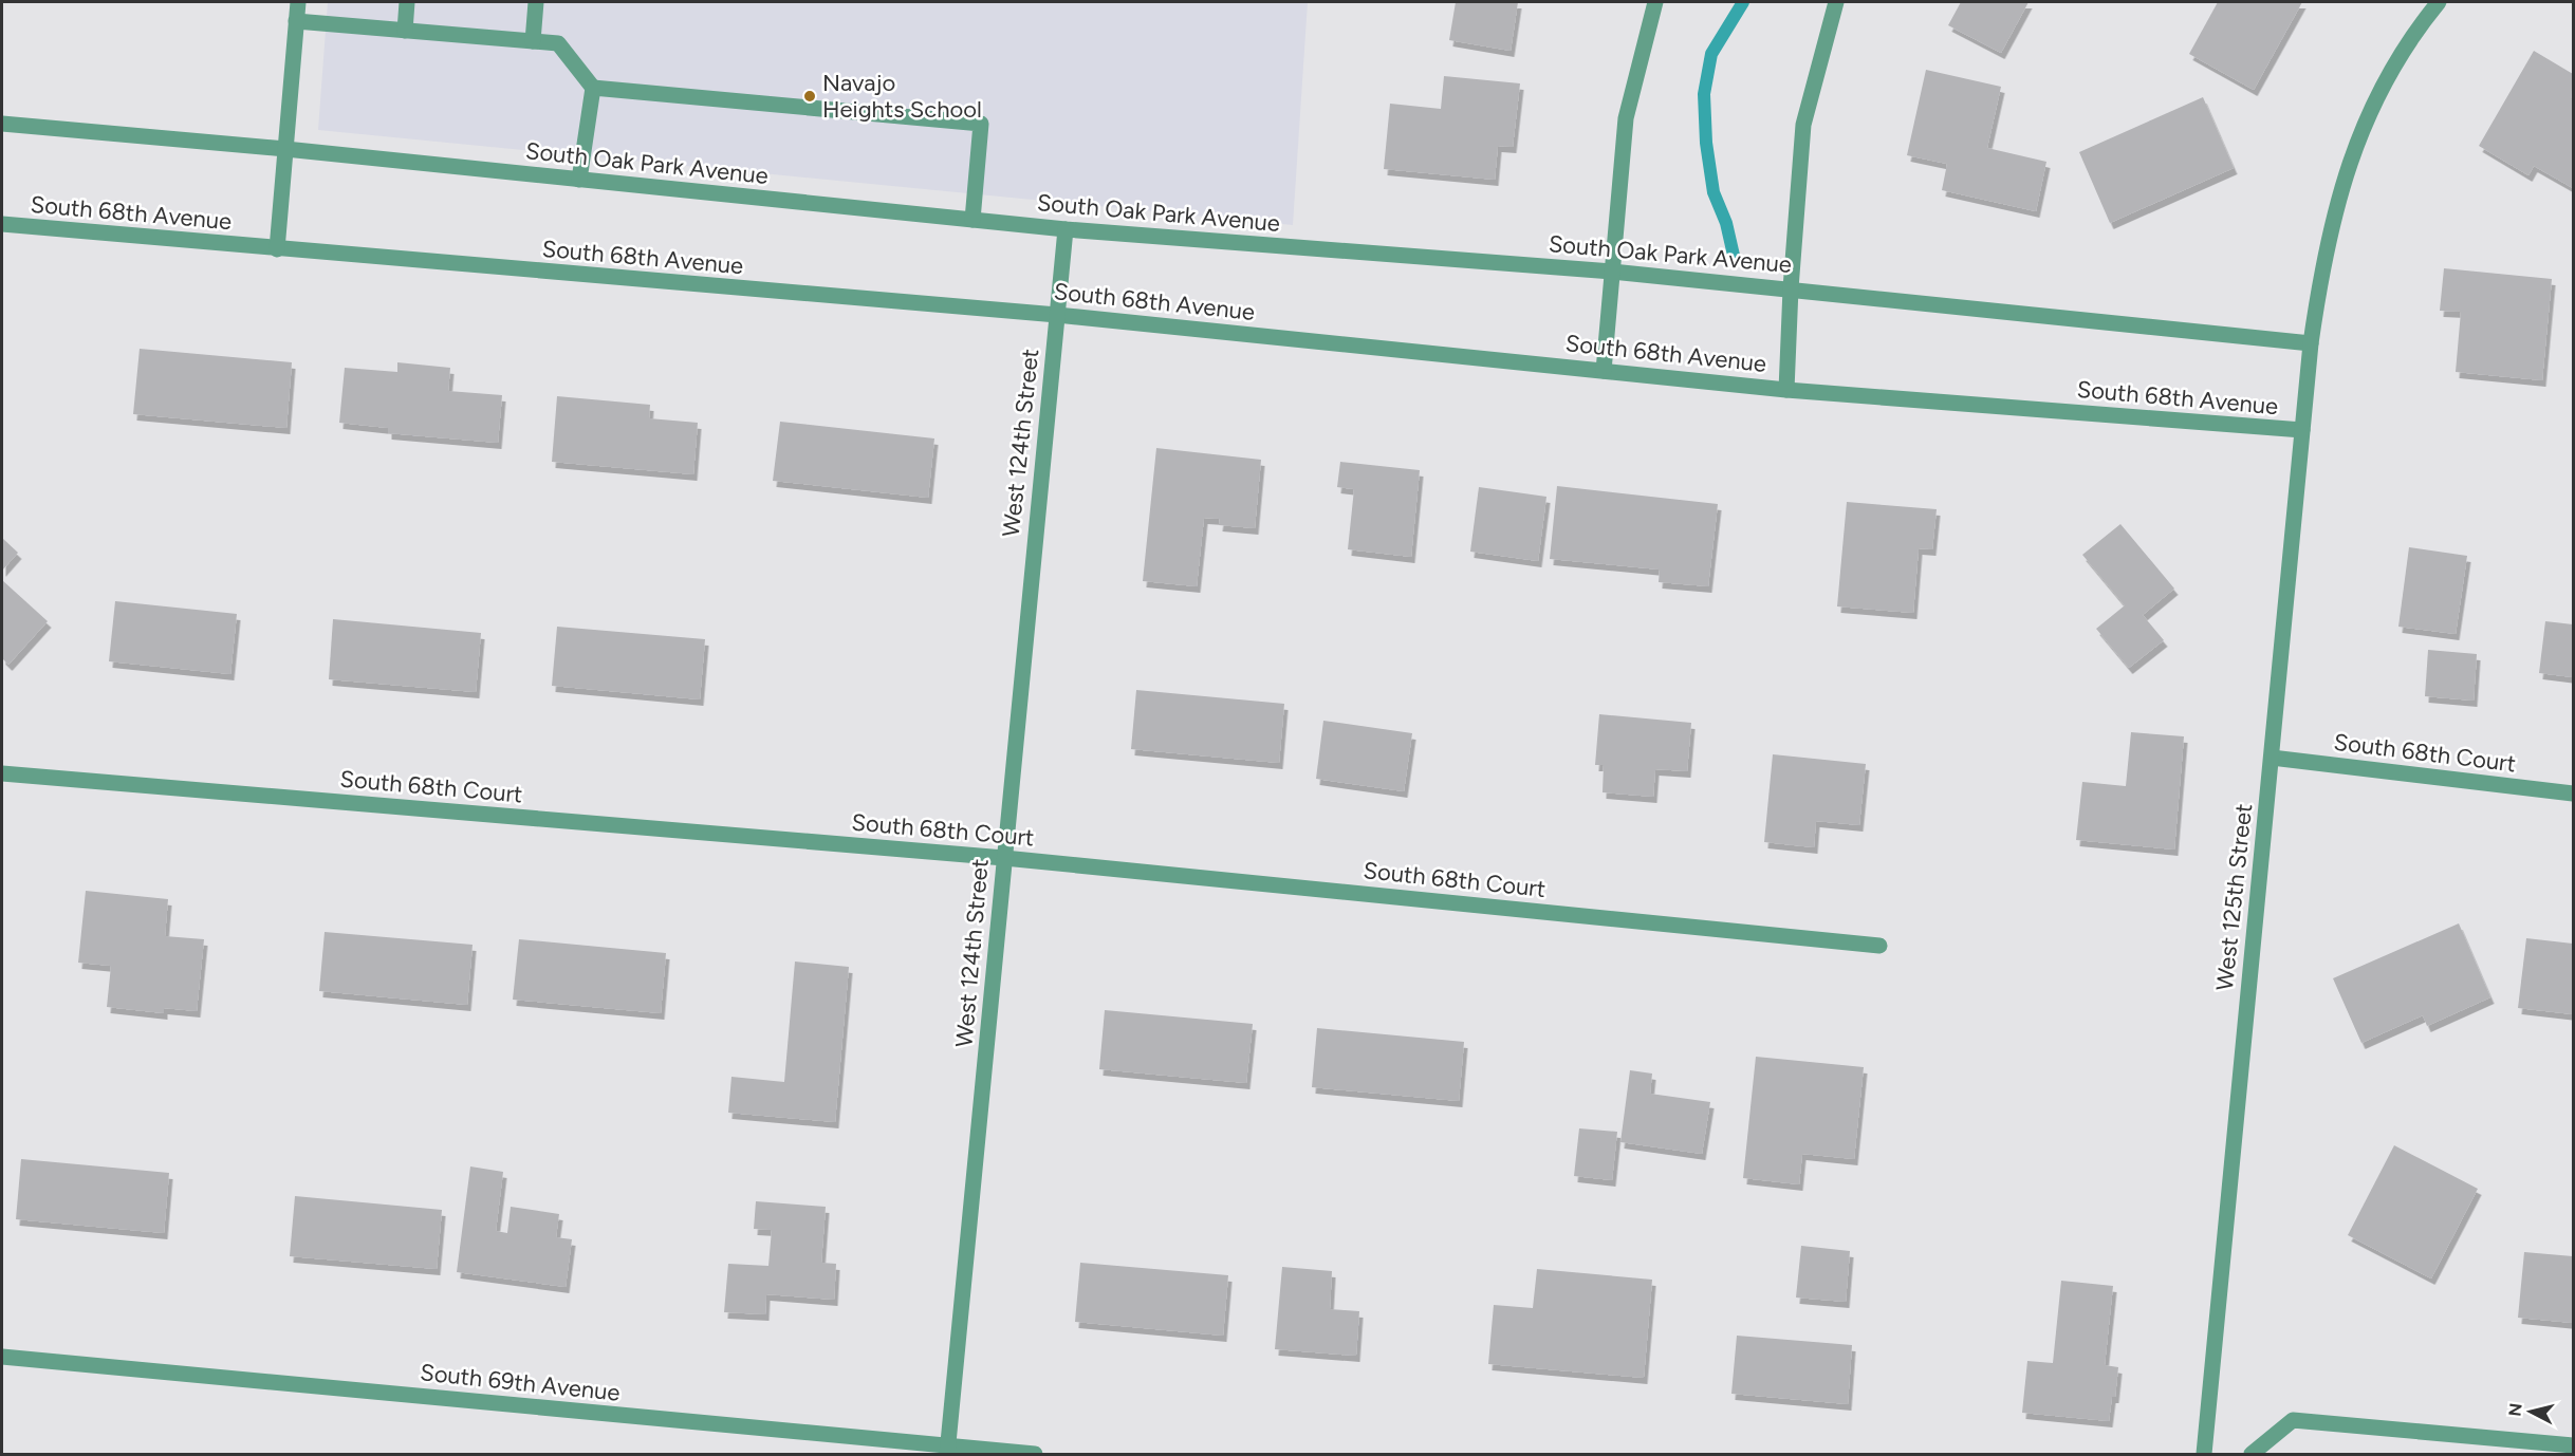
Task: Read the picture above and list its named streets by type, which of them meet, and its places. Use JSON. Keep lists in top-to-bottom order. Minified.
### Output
{"streets":{"street":["South Oak Park Avenue","South 68th Avenue","West 124th Street","South 68th Court","West 125th Street","South 69th Avenue"]},"crossings":[["South Oak Park Avenue","West 124th Street"],["South Oak Park Avenue","West 125th Street"],["South 68th Avenue","West 124th Street"],["South 68th Avenue","West 125th Street"],["West 124th Street","South 68th Court"],["West 124th Street","South 69th Avenue"],["South 68th Court","West 125th Street"]],"places":["Navajo Heights School"],"north":"left"}
